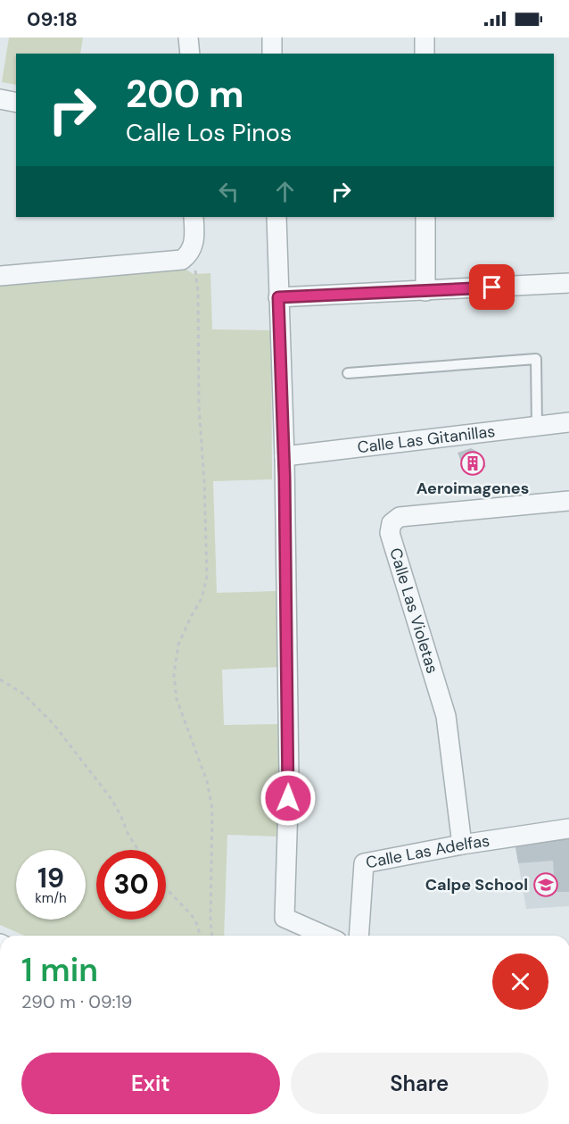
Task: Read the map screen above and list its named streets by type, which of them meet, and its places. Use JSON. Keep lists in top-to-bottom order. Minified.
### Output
{"streets":{"street":["Calle Las Gitanillas","Calle Las Violetas","Calle Las Adelfas"]},"crossings":[["Calle Las Violetas","Calle Las Adelfas"]],"places":{"building":["Aeroimagenes"],"school or university":["Calpe School"]},"page":{"status":"09:18","turn":["200 m","Calle Los Pinos"],"speed":"19 km/h","limit":"30","heading":["1 min","290 m · 09:19"],"buttons":["Exit","Share"]}}
